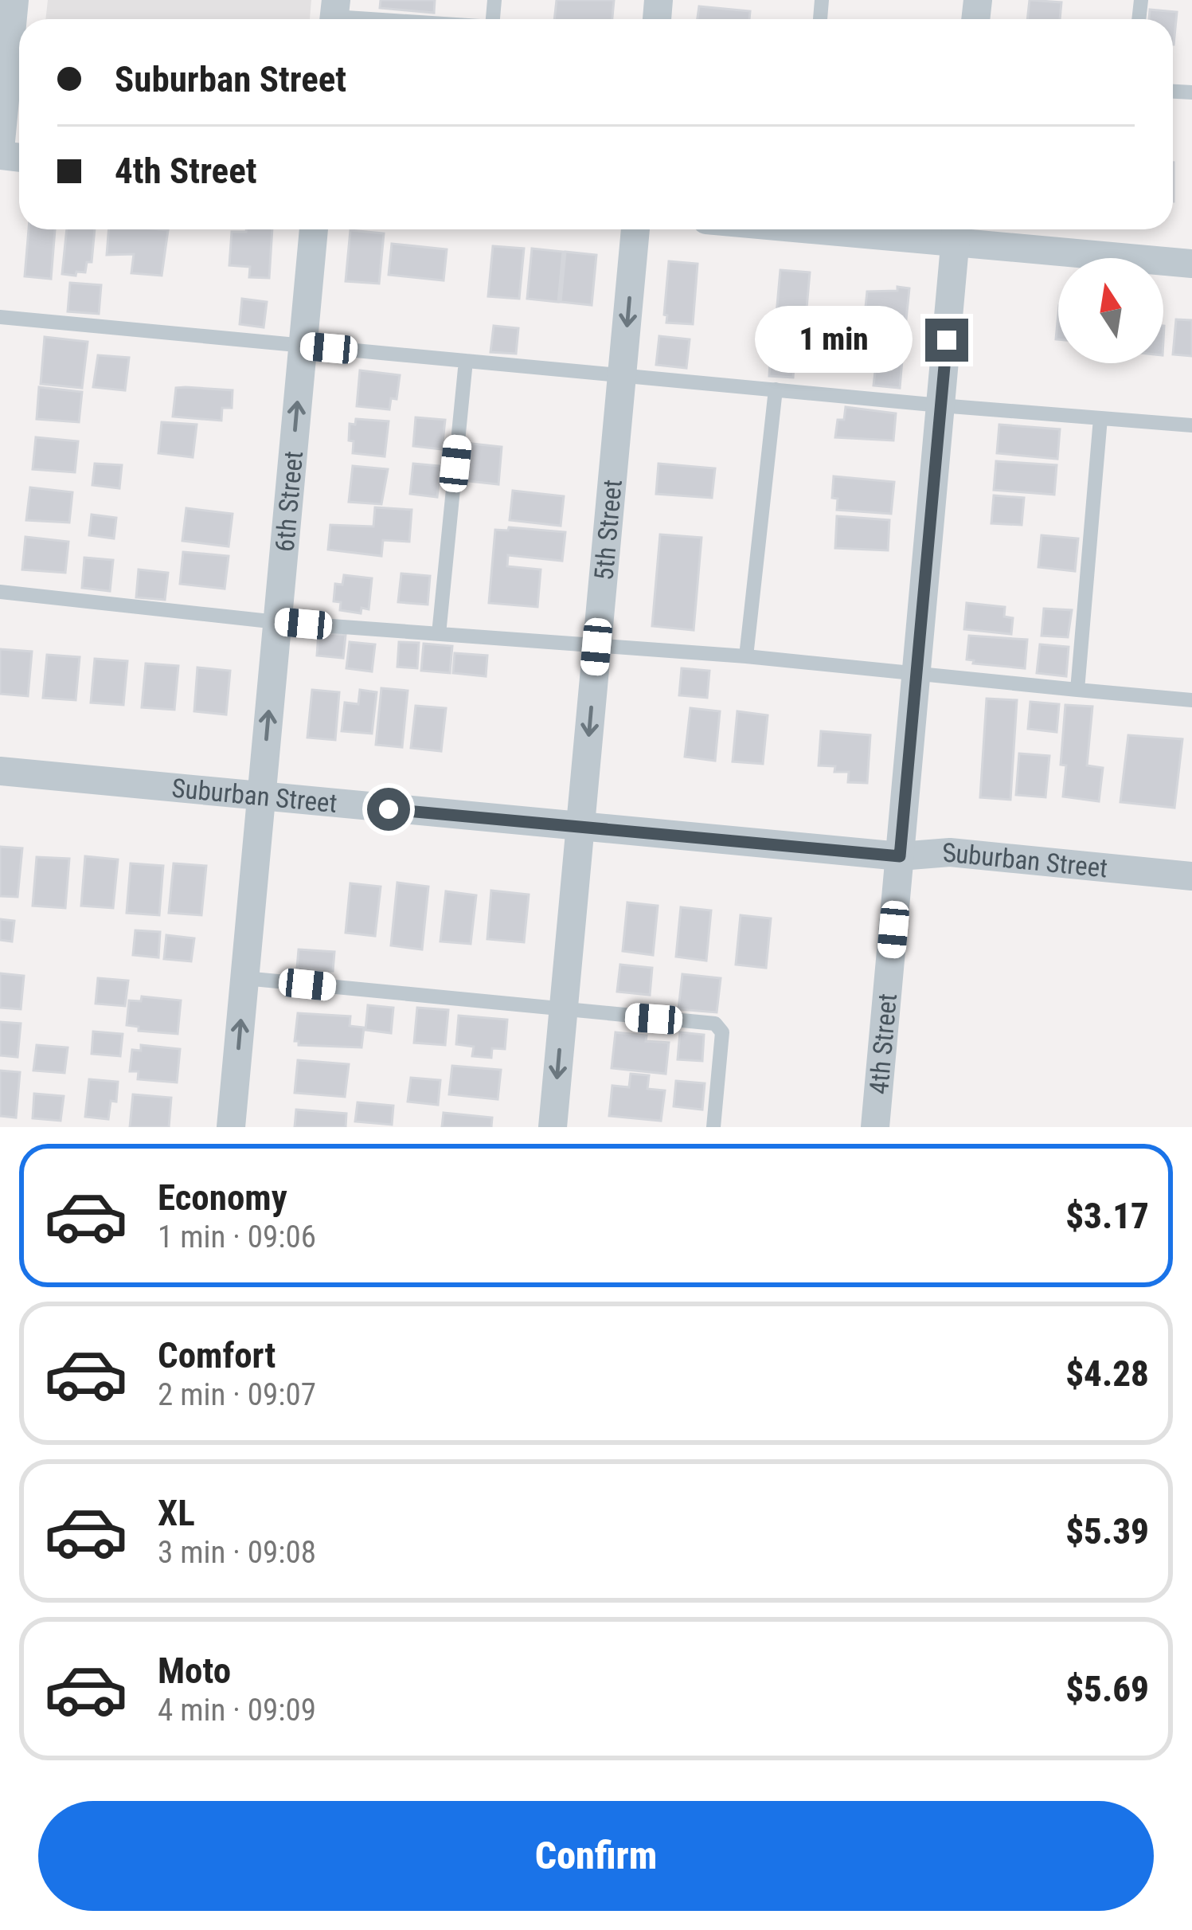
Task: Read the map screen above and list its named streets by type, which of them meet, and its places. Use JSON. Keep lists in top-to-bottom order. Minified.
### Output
{"streets":{"street":["6th Street","5th Street","Suburban Street","4th Street"]},"crossings":[["6th Street","Suburban Street"],["5th Street","Suburban Street"],["Suburban Street","4th Street"]],"one_way":["6th Street","5th Street"],"north":"top","page":{"banner":["Suburban Street","4th Street"],"bubble":"1 min","list":[{"name":"Economy","note":"1 min · 09:06","value":"$3.17"},{"name":"Comfort","note":"2 min · 09:07","value":"$4.28"},{"name":"XL","note":"3 min · 09:08","value":"$5.39"},{"name":"Moto","note":"4 min · 09:09","value":"$5.69"}],"buttons":"Confirm"}}
